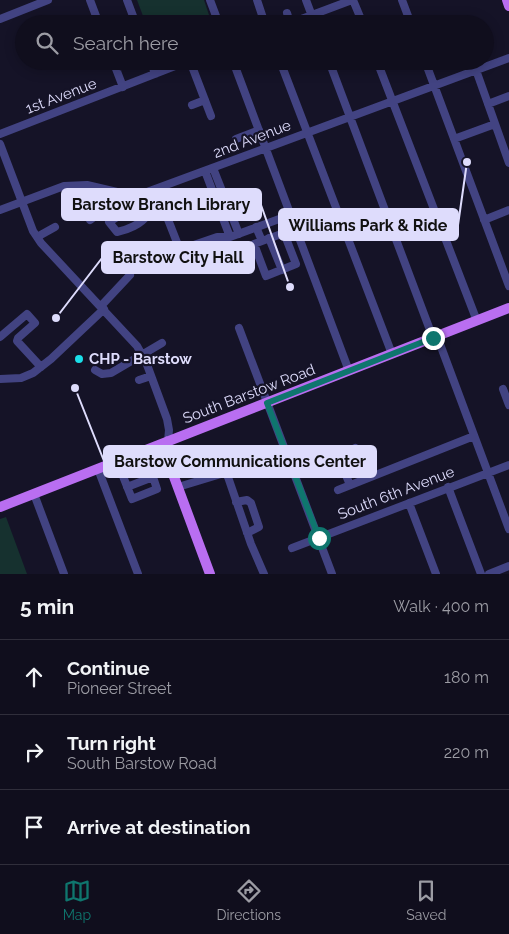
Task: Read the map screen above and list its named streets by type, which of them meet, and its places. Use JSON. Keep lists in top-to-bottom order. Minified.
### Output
{"streets":{"main road":["South Barstow Road"],"street":["1st Avenue","2nd Avenue","South 6th Avenue"]},"places":["Williams Park & Ride","Barstow Branch Library","Barstow City Hall","CHP - Barstow","Barstow Communications Center"],"page":{"search":"Search here","heading":["5 min","Walk · 400 m"],"list":[["Continue","Pioneer Street","180 m"],["Turn right","South Barstow Road","220 m"],"Arrive at destination"],"nav":["Map","Directions","Saved"]}}
